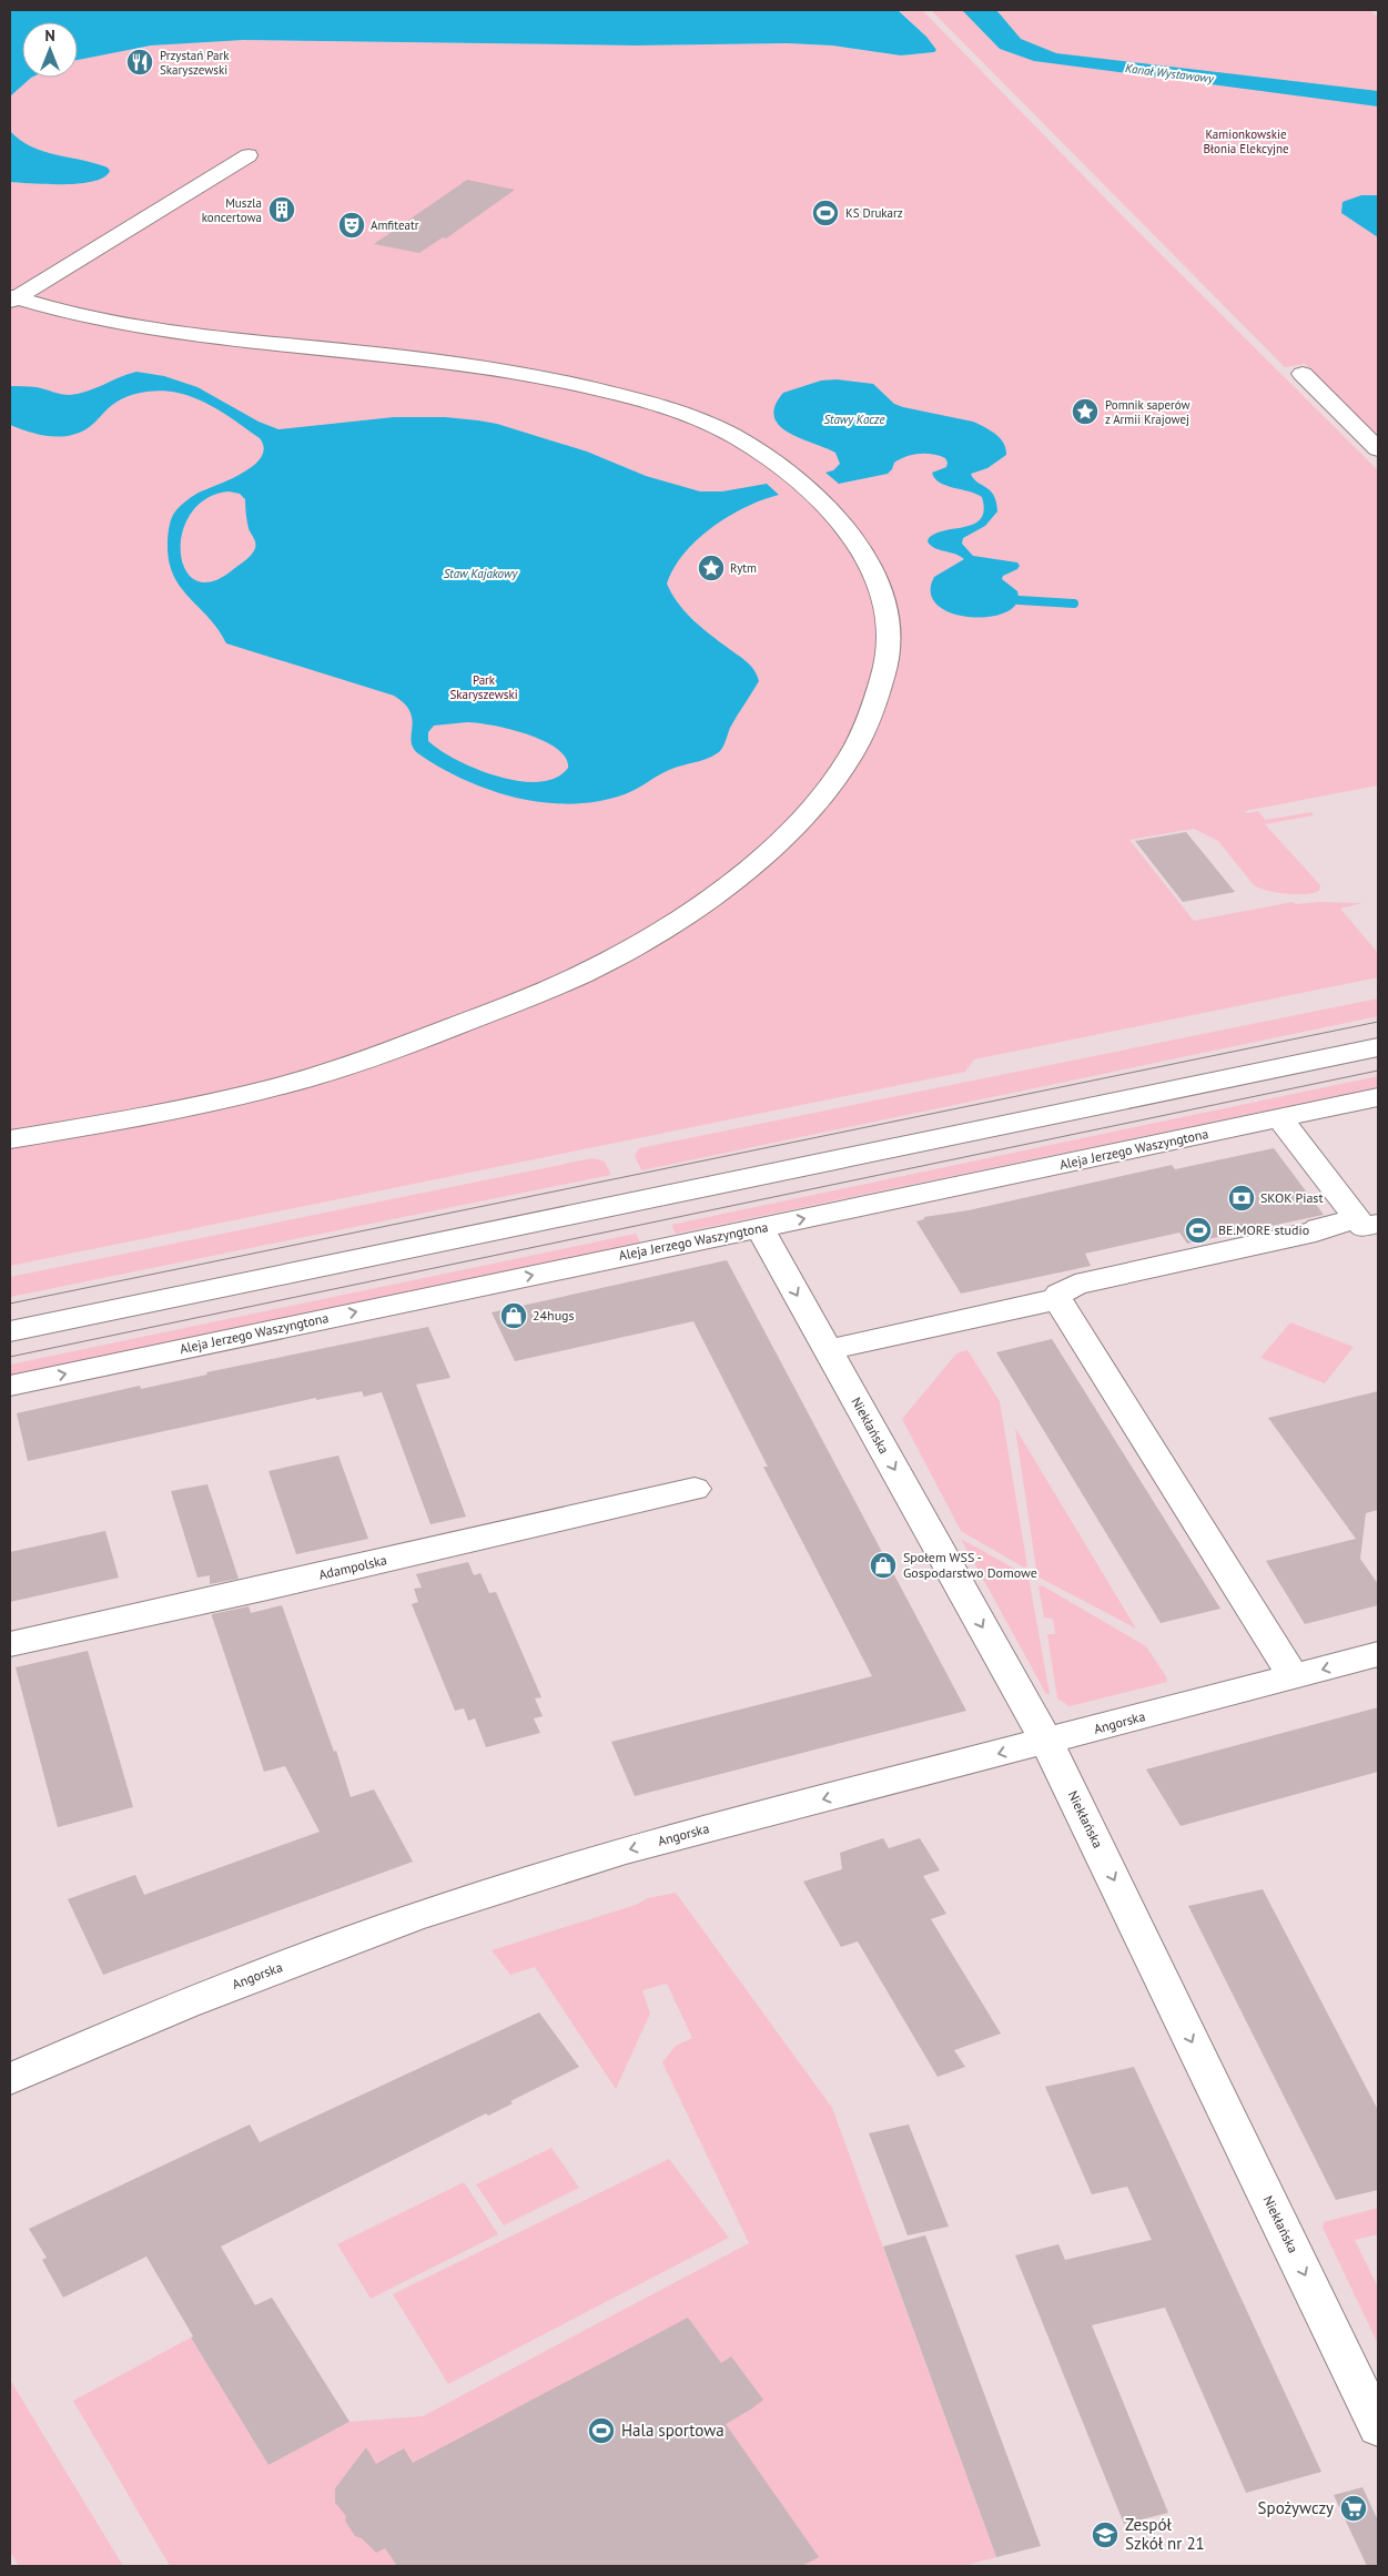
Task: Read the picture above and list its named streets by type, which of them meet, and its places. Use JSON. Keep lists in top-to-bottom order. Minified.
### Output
{"streets":{"street":["Aleja Jerzego Waszyngtona","Niekłańska","Adampolska","Angorska"]},"crossings":[["Aleja Jerzego Waszyngtona","Niekłańska"],["Niekłańska","Angorska"]],"one_way":["Angorska"],"water":["Kanał Wystawowy","Stawy Kacze","Staw Kajakowy"],"parks":["Kamionkowskie Błonia Elekcyjne","Park Skaryszewski"],"places":{"restaurant":["Przystań Park Skaryszewski"],"building":["Muszla koncertowa"],"sports":["KS Drukarz","BE.MORE studio","Hala sportowa"],"theatre":["Amfiteatr"],"place":["Pomnik saperów z Armii Krajowej","Rytm"],"bank":["SKOK Piast"],"shop":["24hugs","Społem WSS - Gospodarstwo Domowe"],"supermarket":["Spożywczy"],"school or university":["Zespół Szkół nr 21"]},"north":"top"}
